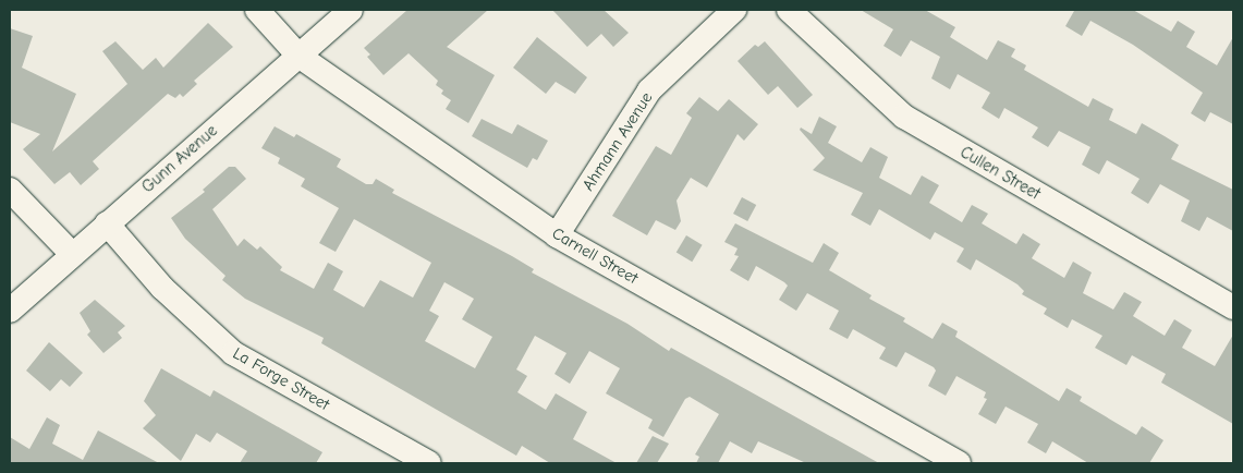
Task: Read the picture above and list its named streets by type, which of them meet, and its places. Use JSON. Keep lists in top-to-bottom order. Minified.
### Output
{"streets":{"street":["Ahmann Avenue","Gunn Avenue","Cullen Street","Carnell Street","La Forge Street"]},"crossings":[["Ahmann Avenue","Carnell Street"],["Gunn Avenue","Carnell Street"],["Gunn Avenue","La Forge Street"]]}
